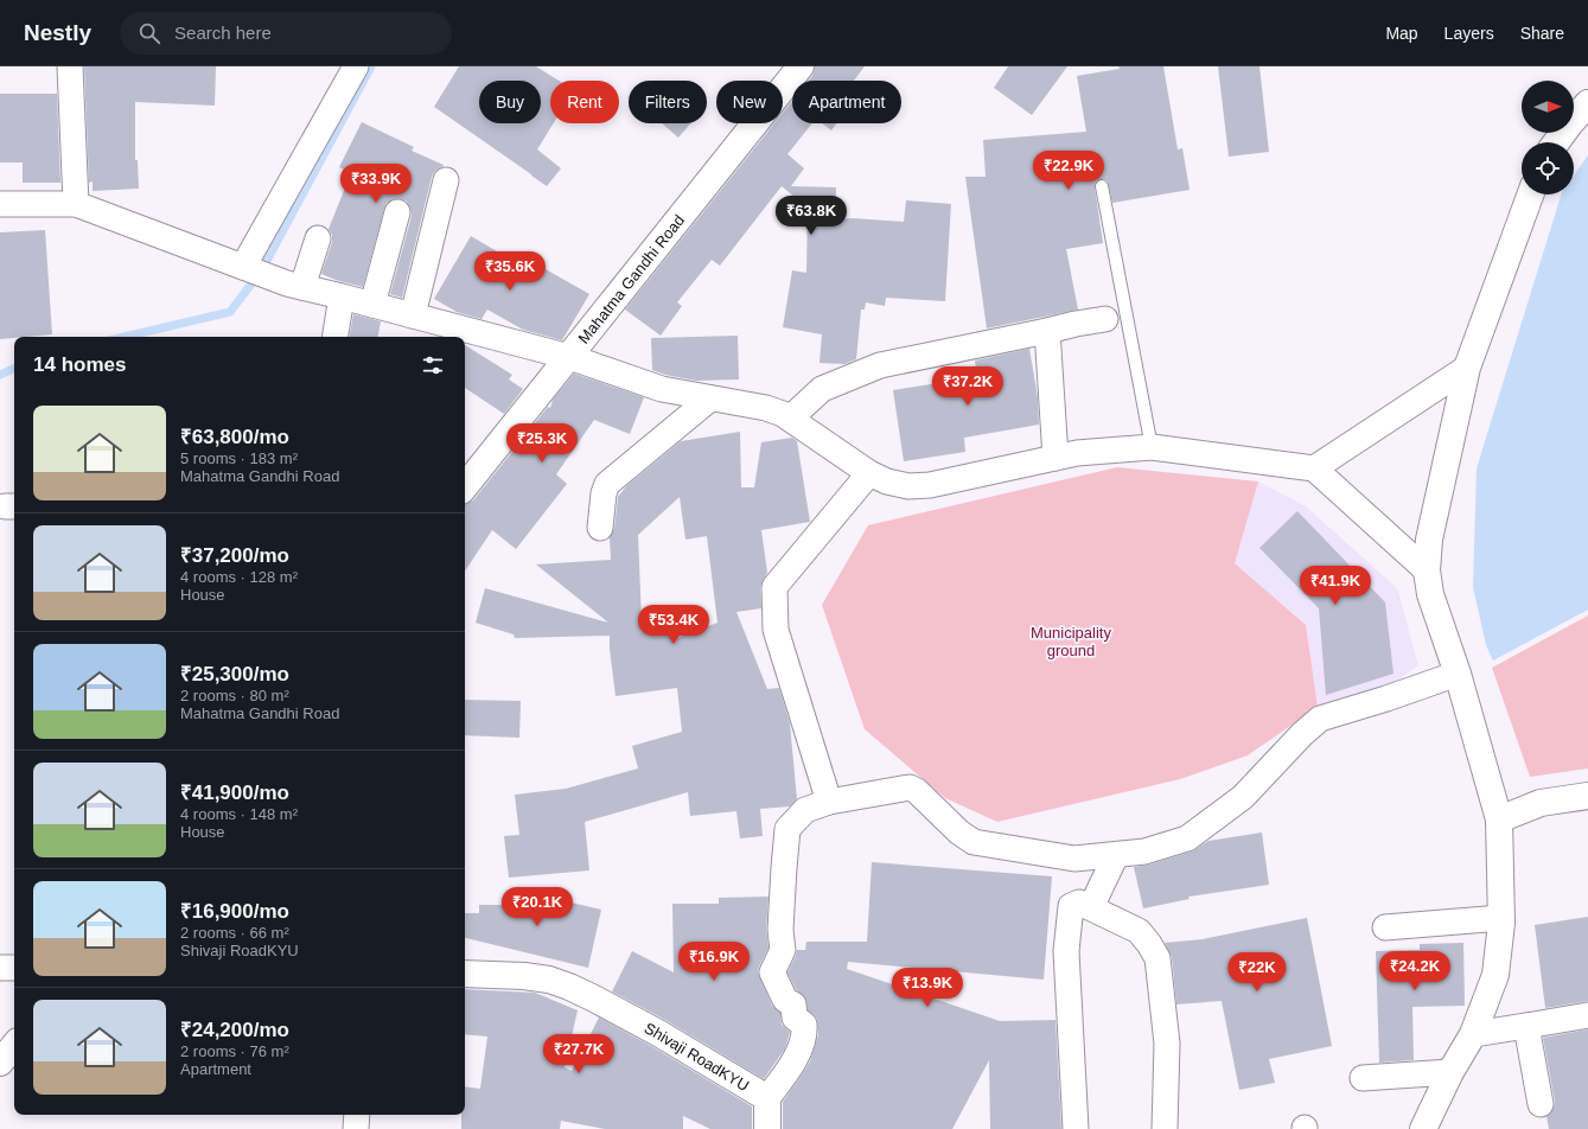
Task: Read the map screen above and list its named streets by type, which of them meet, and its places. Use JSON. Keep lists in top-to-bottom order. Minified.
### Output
{"streets":{"street":["Mahatma Gandhi Road","Shivaji RoadKYU"]},"parks":["Municipality ground"],"north":"right","page":{"header":"Nestly","search":"Search here","nav":["Map","Layers","Share"],"chip":["Buy","Rent","Filters","New","Apartment"],"price":["₹22.9K","₹33.9K","₹63.8K","₹35.6K","₹37.2K","₹25.3K","₹41.9K","₹53.4K","₹20.1K","₹16.9K","₹24.2K","₹22K","₹13.9K","₹27.7K"],"heading":"14 homes","list":[{"name":"₹63,800/mo","note":"5 rooms · 183 m² · Mahatma Gandhi Road"},{"name":"₹37,200/mo","note":"4 rooms · 128 m² · House"},{"name":"₹25,300/mo","note":"2 rooms · 80 m² · Mahatma Gandhi Road"},{"name":"₹41,900/mo","note":"4 rooms · 148 m² · House"},{"name":"₹16,900/mo","note":"2 rooms · 66 m² · Shivaji RoadKYU"},{"name":"₹24,200/mo","note":"2 rooms · 76 m² · Apartment"}]}}
